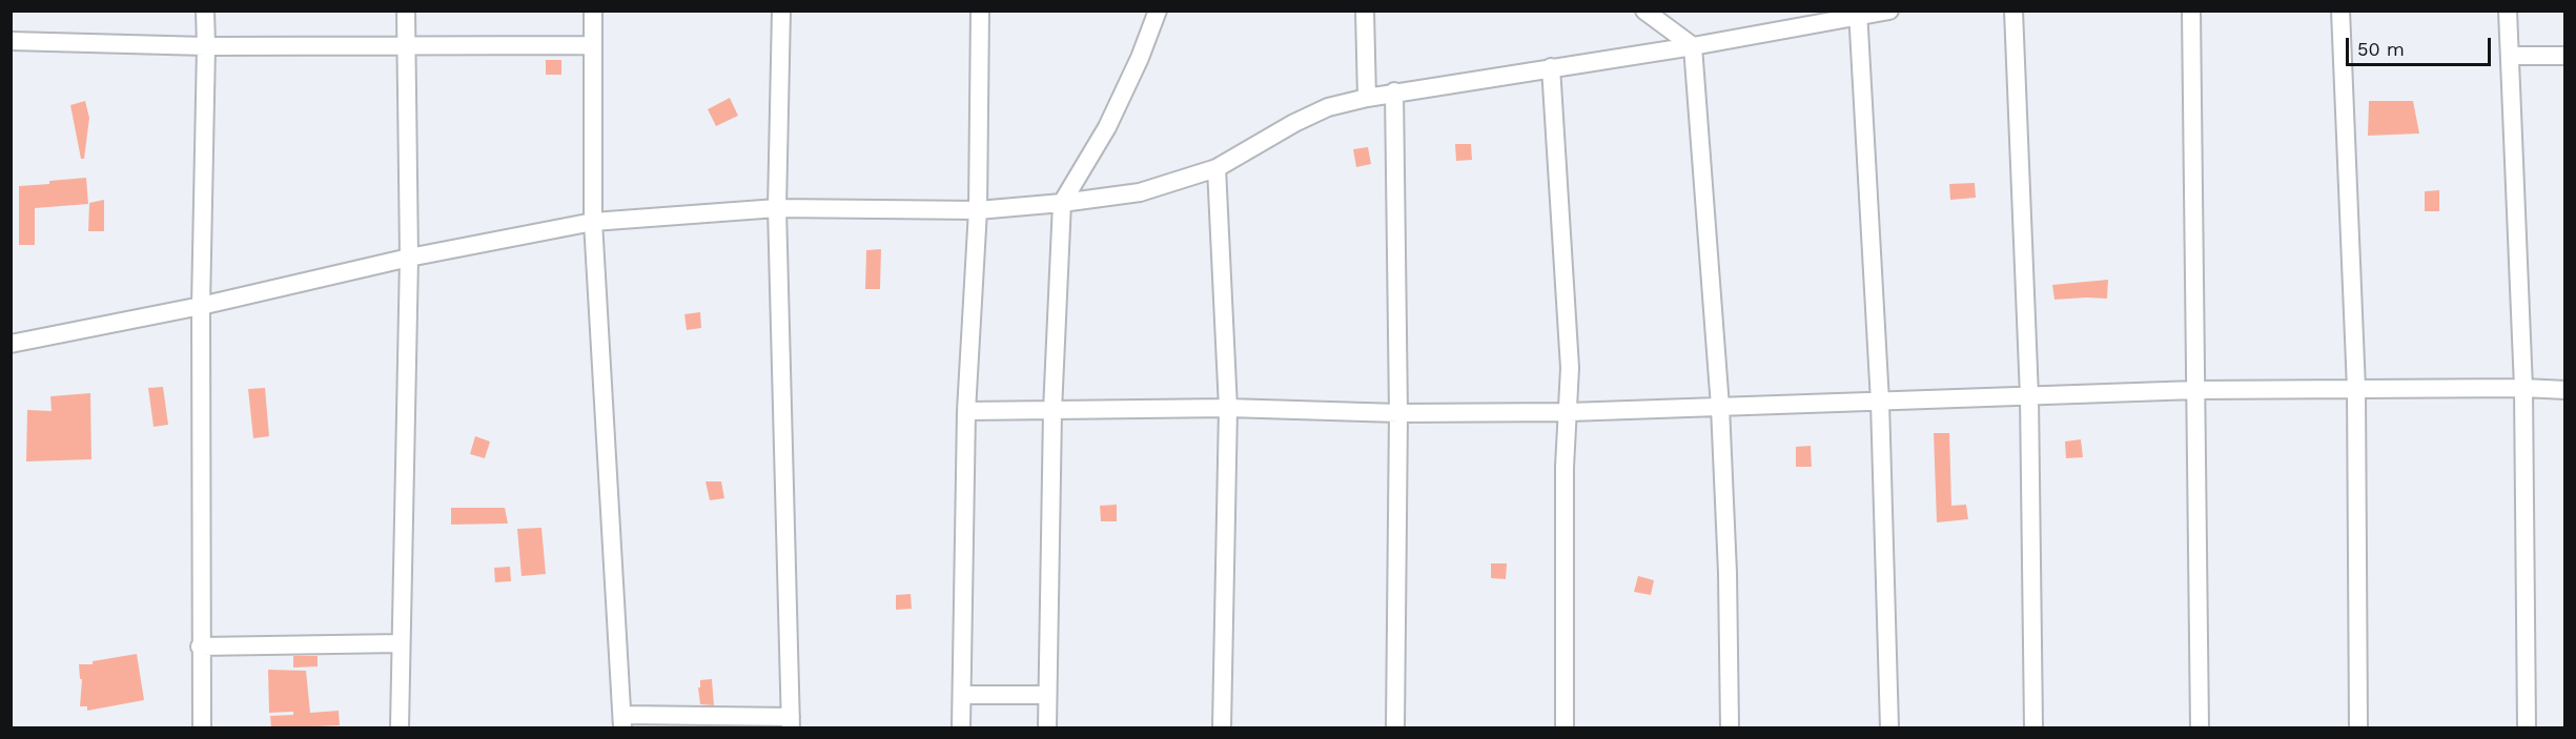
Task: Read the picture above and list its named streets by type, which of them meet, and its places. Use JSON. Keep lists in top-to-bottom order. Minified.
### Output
{"scale_bar":"50 m"}
